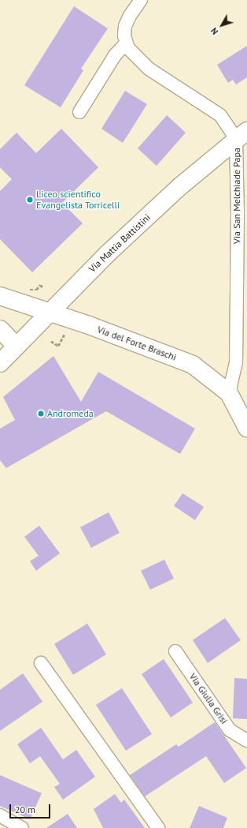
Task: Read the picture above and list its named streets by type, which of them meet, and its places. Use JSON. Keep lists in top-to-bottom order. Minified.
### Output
{"streets":{"main road":["Via Mattia Battistini","Via del Forte Braschi"],"street":["Via San Melchiade Papa","Via Giulia Grisi"]},"crossings":[["Via San Melchiade Papa","Via Mattia Battistini"],["Via San Melchiade Papa","Via del Forte Braschi"],["Via Mattia Battistini","Via del Forte Braschi"]],"places":["Liceo scientifico Evangelista Torricelli","Andromeda"],"scale_bar":"20 m","north":"bottom left"}
